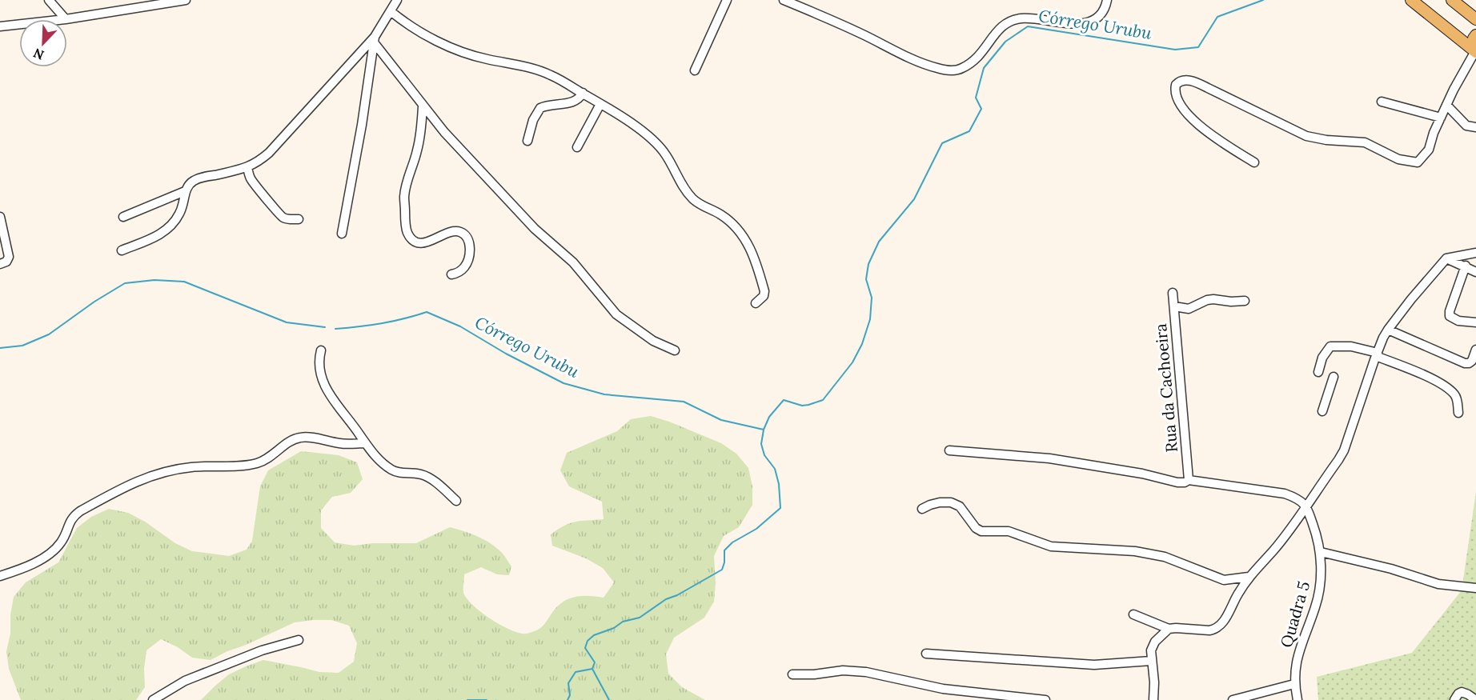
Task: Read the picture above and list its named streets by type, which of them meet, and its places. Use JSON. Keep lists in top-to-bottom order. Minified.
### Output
{"streets":{"street":["Rua da Cachoeira","Quadra 5"]},"water":["Córrego Urubu"],"north":"bottom left"}
